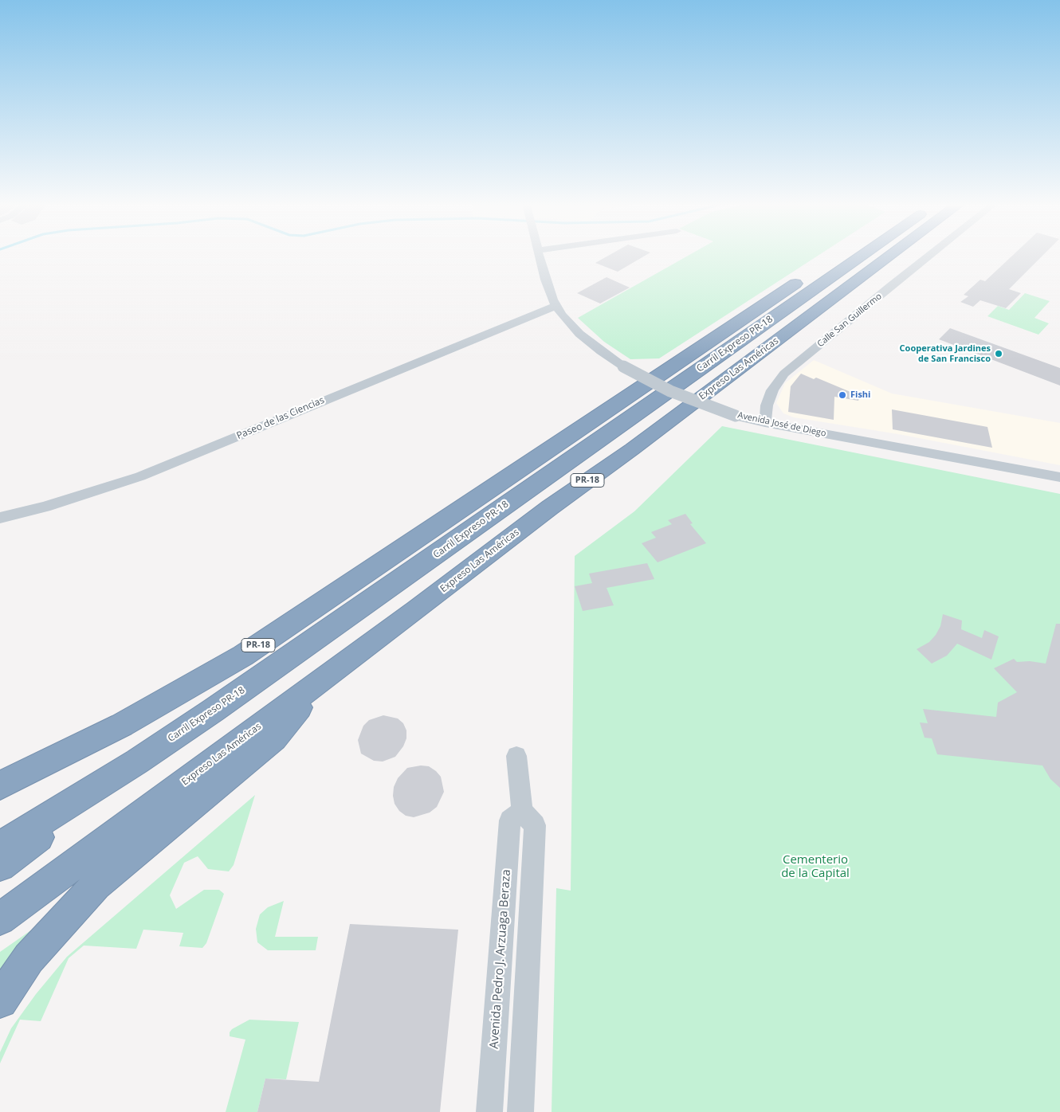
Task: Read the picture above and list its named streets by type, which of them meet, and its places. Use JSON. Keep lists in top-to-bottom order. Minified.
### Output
{"streets":{"highway":["Carril Expreso PR-18","Expreso Las Américas","PR-18"],"street":["Calle San Guillermo","Paseo de las Ciencias","Avenida José de Diego","Avenida Pedro J. Arzuaga Beraza"]},"crossings":[["Calle San Guillermo","Avenida José de Diego"],["Paseo de las Ciencias","Avenida José de Diego"]],"parks":["Cementerio de la Capital"],"places":["Cooperativa Jardines de San Francisco","Fishi"]}
